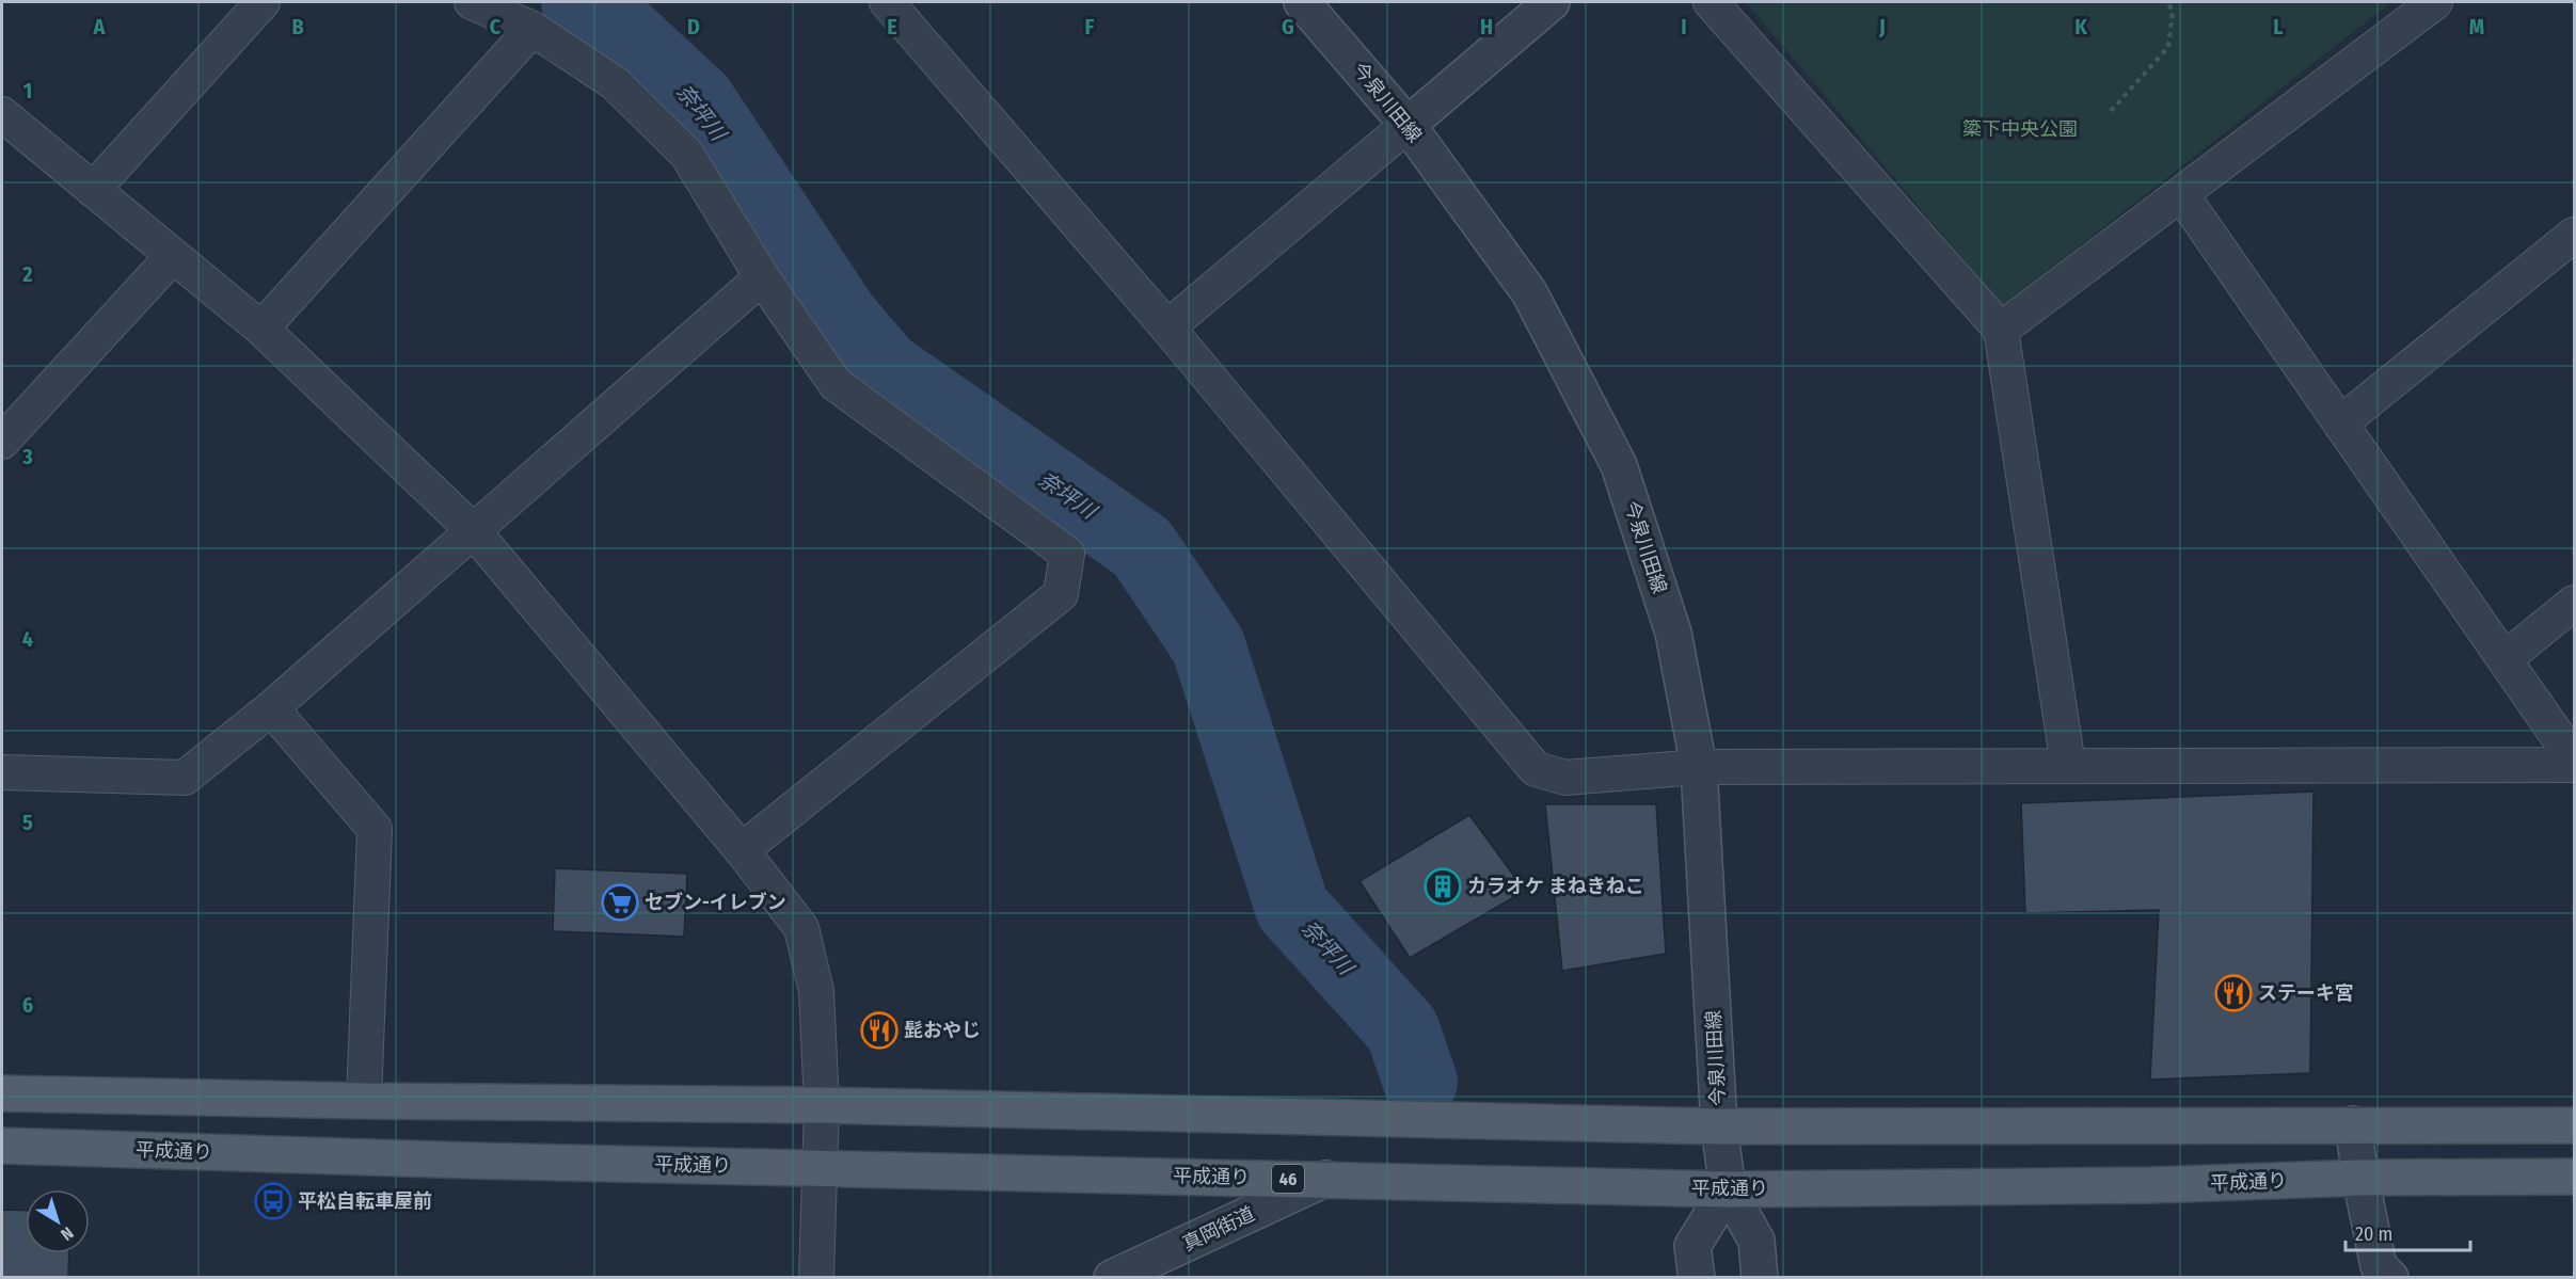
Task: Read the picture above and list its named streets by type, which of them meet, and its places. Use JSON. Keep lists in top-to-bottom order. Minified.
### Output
{"streets":{"main road":["平成通り","46"],"street":["今泉川田線","真岡街道"]},"crossings":[["今泉川田線","平成通り"],["平成通り","真岡街道"]],"water":["奈坪川"],"parks":["簗下中央公園"],"places":{"building":["カラオケ まねきねこ"],"supermarket":["セブン-イレブン"],"restaurant":["ステーキ宮","髭おやじ"],"bus stop":["平松自転車屋前"]},"scale_bar":"20 m","north":"bottom right","grid":{"columns":["A","B","C","D","E","F","G","H","I","J","K","L","M"],"rows":["1","2","3","4","5","6"]}}
